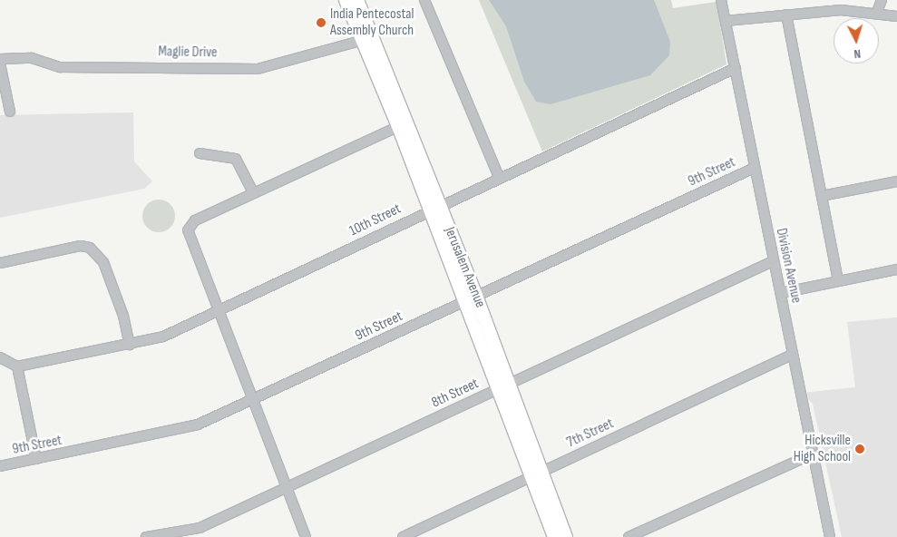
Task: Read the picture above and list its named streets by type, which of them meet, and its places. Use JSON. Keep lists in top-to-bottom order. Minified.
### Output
{"streets":{"main road":["Jerusalem Avenue"],"street":["Maglie Drive","9th Street","10th Street","Division Avenue","8th Street","7th Street"]},"crossings":[["Maglie Drive","Jerusalem Avenue"],["9th Street","Division Avenue"],["9th Street","Jerusalem Avenue"],["10th Street","Division Avenue"],["10th Street","Jerusalem Avenue"],["Division Avenue","8th Street"],["Division Avenue","7th Street"],["Jerusalem Avenue","8th Street"],["Jerusalem Avenue","7th Street"]],"places":["India Pentecostal Assembly Church","Hicksville High School"],"north":"bottom"}
